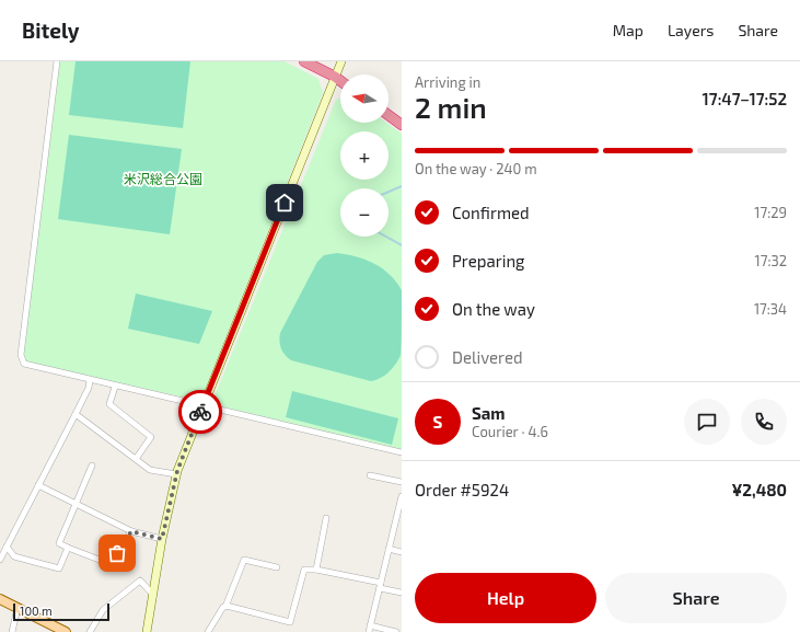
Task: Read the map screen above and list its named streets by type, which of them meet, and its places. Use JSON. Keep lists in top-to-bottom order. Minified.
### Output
{"parks":["米沢総合公園"],"scale_bar":"100 m","north":"left","page":{"header":"Bitely","nav":["Map","Layers","Share"],"heading":["2 min","Arriving in","17:47–17:52"],"panel":["Sam","Courier · 4.6","Order #5924","¥2,480"],"map_buttons":["+","−"],"bar":"On the way · 240 m","list":[["Confirmed","17:29"],["Preparing","17:32"],["On the way","17:34"],"Delivered"],"round":"S","buttons":["Help","Share"],"scale":"100 m"}}
